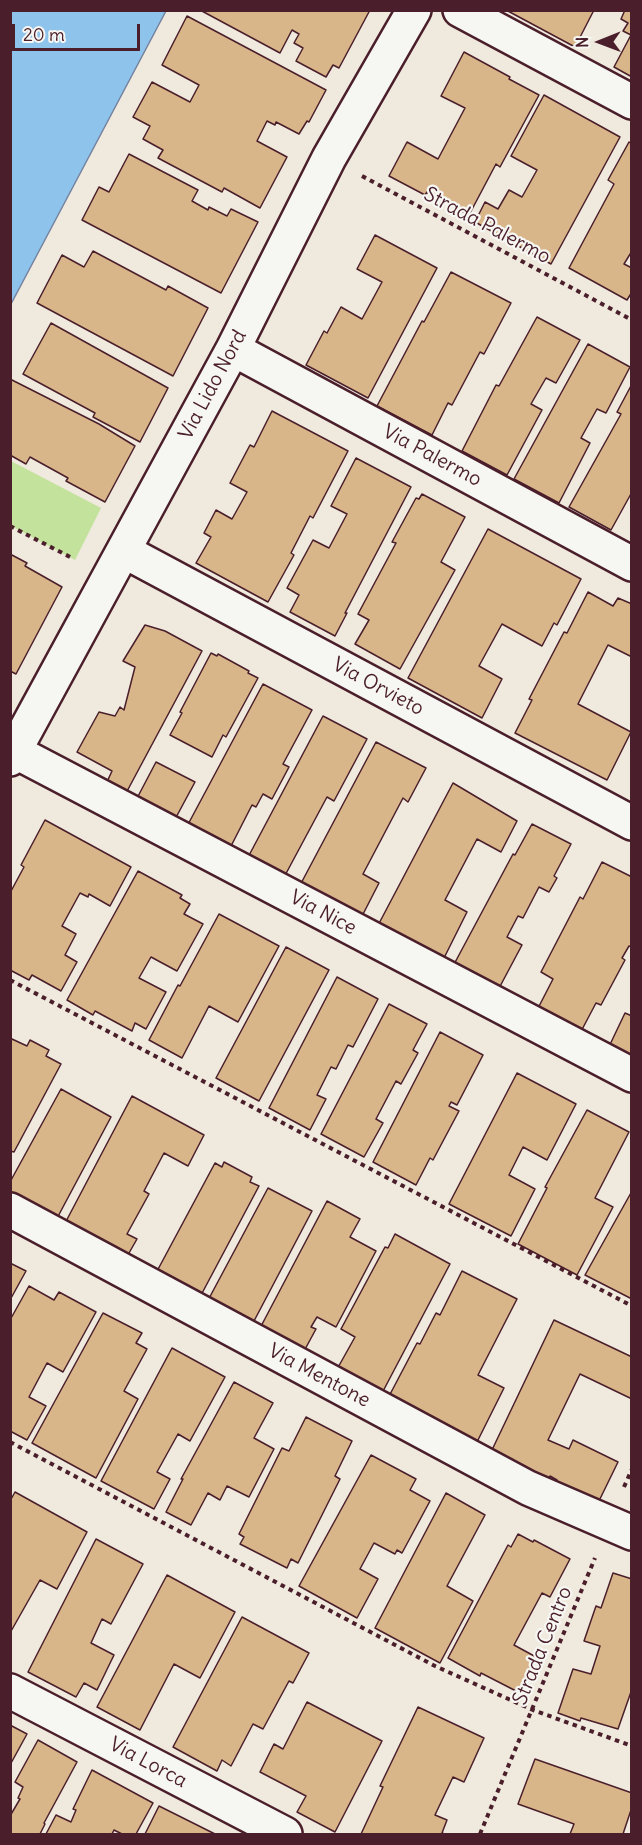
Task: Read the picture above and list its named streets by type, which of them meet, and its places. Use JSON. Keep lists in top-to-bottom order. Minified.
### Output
{"streets":{"street":["Via Lido Nord","Via Palermo","Via Orvieto","Via Nice","Via Mentone","Via Lorca"],"path":["Strada Palermo","Strada Centro"]},"crossings":[["Strada Palermo","Via Lido Nord"],["Via Lido Nord","Via Palermo"],["Via Lido Nord","Via Orvieto"],["Via Lido Nord","Via Nice"],["Via Mentone","Strada Centro"]],"scale_bar":"20 m","north":"left"}
